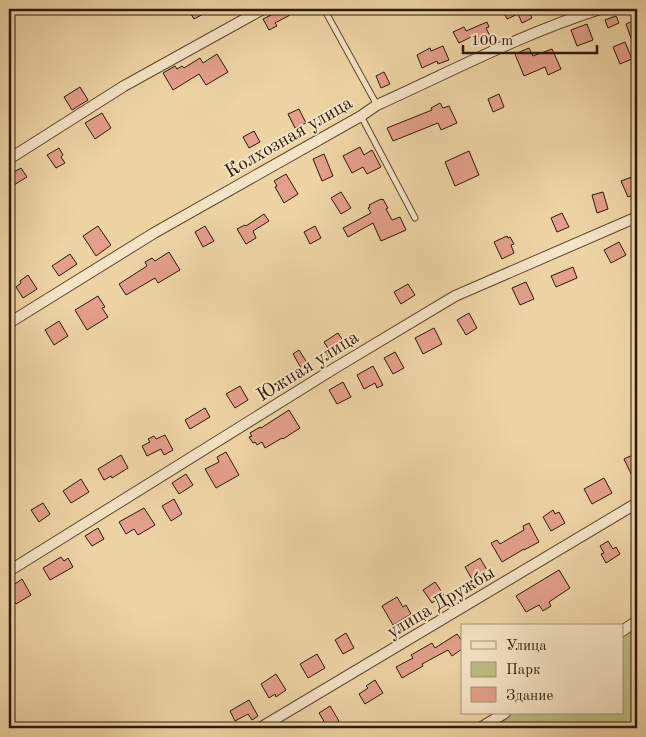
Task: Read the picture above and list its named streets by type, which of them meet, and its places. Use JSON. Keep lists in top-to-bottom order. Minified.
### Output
{"streets":{"street":["Колхозная улица","Южная улица","улица Дружбы"]},"legend":["Улица","Парк","Здание"],"scale_bar":"100 m"}
